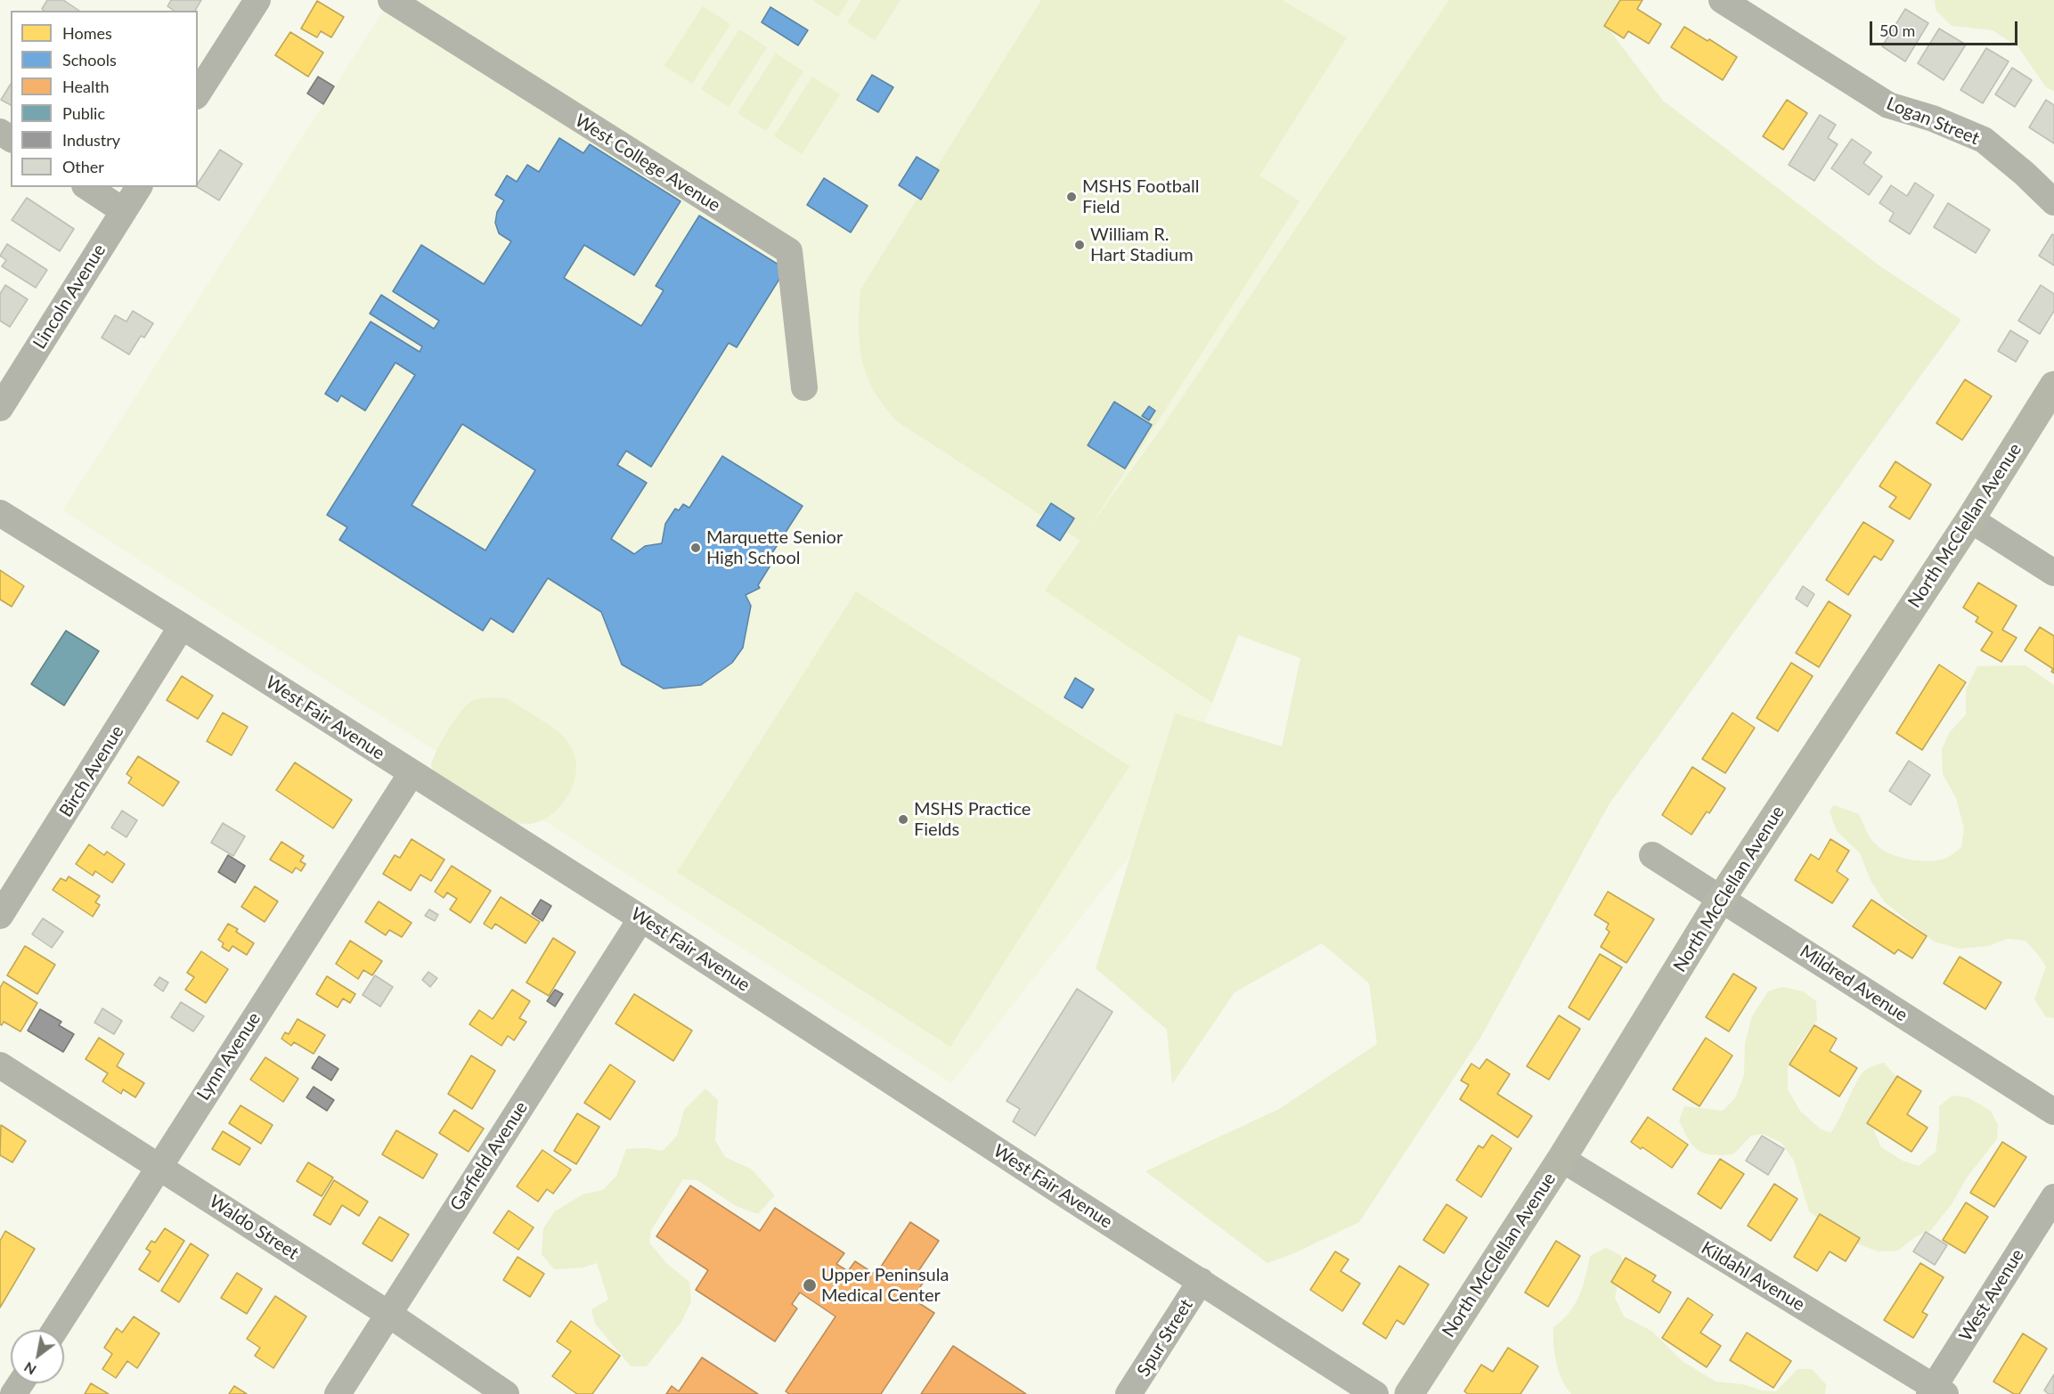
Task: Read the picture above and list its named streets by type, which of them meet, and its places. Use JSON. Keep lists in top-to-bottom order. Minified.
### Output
{"streets":{"main road":["North McClellan Avenue"],"street":["Logan Street","West College Avenue","Lincoln Avenue","West Fair Avenue","Birch Avenue","Mildred Avenue","Lynn Avenue","Garfield Avenue","Waldo Street","Kildahl Avenue","West Avenue","Spur Street"]},"crossings":[["North McClellan Avenue","Mildred Avenue"],["North McClellan Avenue","Kildahl Avenue"],["West Fair Avenue","Birch Avenue"],["West Fair Avenue","Lynn Avenue"],["West Fair Avenue","Garfield Avenue"],["West Fair Avenue","Spur Street"],["Lynn Avenue","Waldo Street"],["Garfield Avenue","Waldo Street"],["Kildahl Avenue","West Avenue"]],"places":["MSHS Football Field","William R. Hart Stadium","Marquette Senior High School","MSHS Practice Fields","Upper Peninsula Medical Center"],"legend":["Homes","Schools","Health","Public","Industry","Other"],"scale_bar":"50 m","north":"bottom left"}
